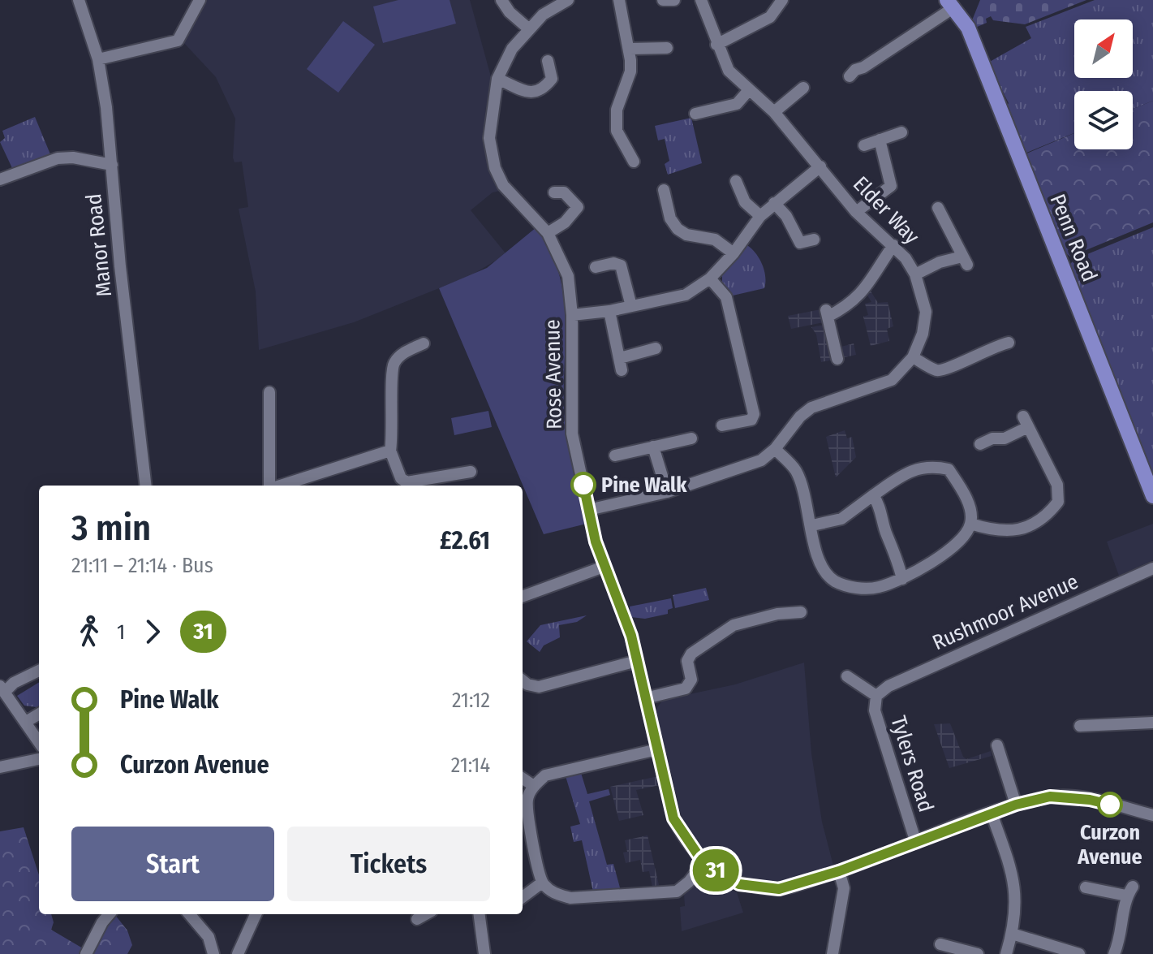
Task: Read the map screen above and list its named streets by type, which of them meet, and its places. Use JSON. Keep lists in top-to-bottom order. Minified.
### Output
{"streets":{"main road":["Penn Road"],"street":["Elder Way","Manor Road","Rose Avenue","Rushmoor Avenue","Tylers Road"]},"crossings":[["Rose Avenue","Tylers Road"],["Rushmoor Avenue","Tylers Road"]],"places":["Pine Walk","Curzon Avenue"],"lines":["bus line 31"],"north":"top right","page":{"on_map":"31","heading":["3 min","21:11 – 21:14 · Bus","£2.61"],"legs":["1","31"],"list":[{"name":"Pine Walk","value":"21:12"},{"name":"Curzon Avenue","value":"21:14"}],"buttons":["Start","Tickets"]}}
